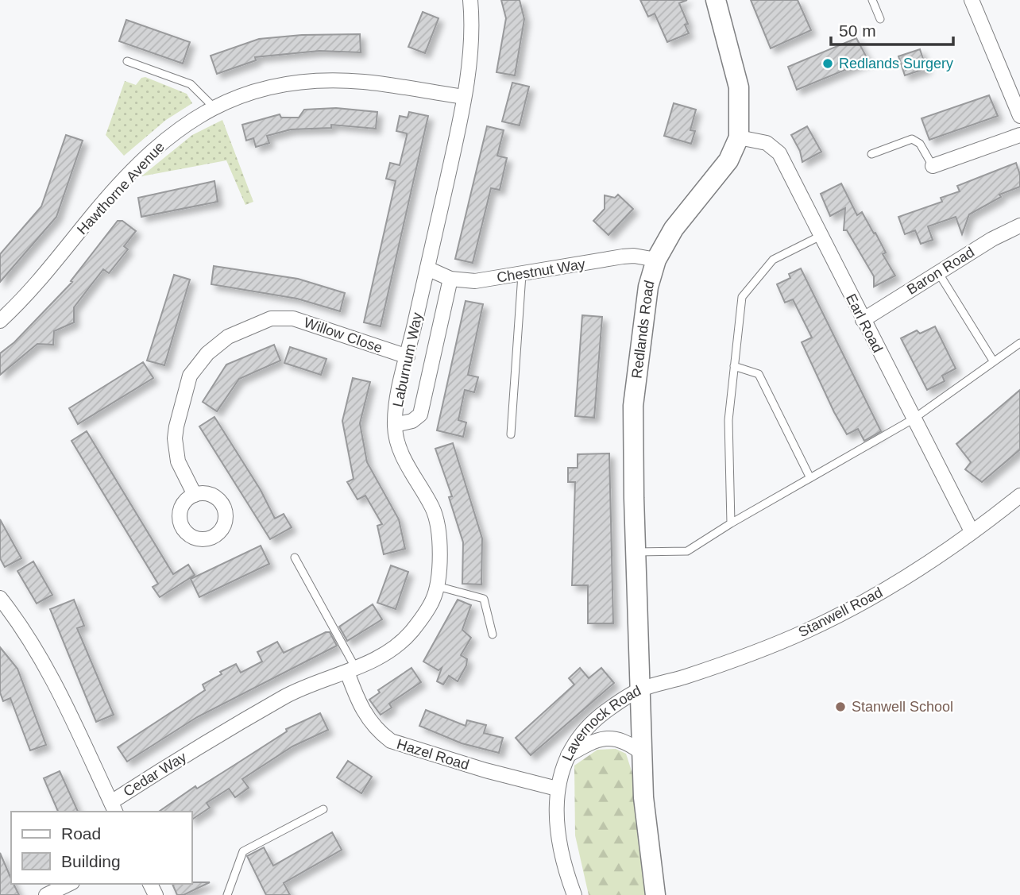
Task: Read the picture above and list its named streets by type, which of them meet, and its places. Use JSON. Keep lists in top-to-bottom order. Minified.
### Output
{"streets":{"main road":["Redlands Road","Lavernock Road"],"street":["Hawthorne Avenue","Chestnut Way","Baron Road","Earl Road","Willow Close","Laburnum Way","Stanwell Road","Hazel Road","Cedar Way"]},"crossings":[["Hawthorne Avenue","Laburnum Way"],["Chestnut Way","Redlands Road"],["Chestnut Way","Laburnum Way"],["Baron Road","Earl Road"],["Earl Road","Redlands Road"],["Earl Road","Stanwell Road"],["Redlands Road","Stanwell Road"],["Redlands Road","Lavernock Road"],["Willow Close","Laburnum Way"],["Laburnum Way","Hazel Road"],["Laburnum Way","Cedar Way"],["Stanwell Road","Lavernock Road"],["Lavernock Road","Hazel Road"],["Hazel Road","Cedar Way"]],"places":["Redlands Surgery","Stanwell School"],"legend":["Road","Building"],"scale_bar":"50 m"}
